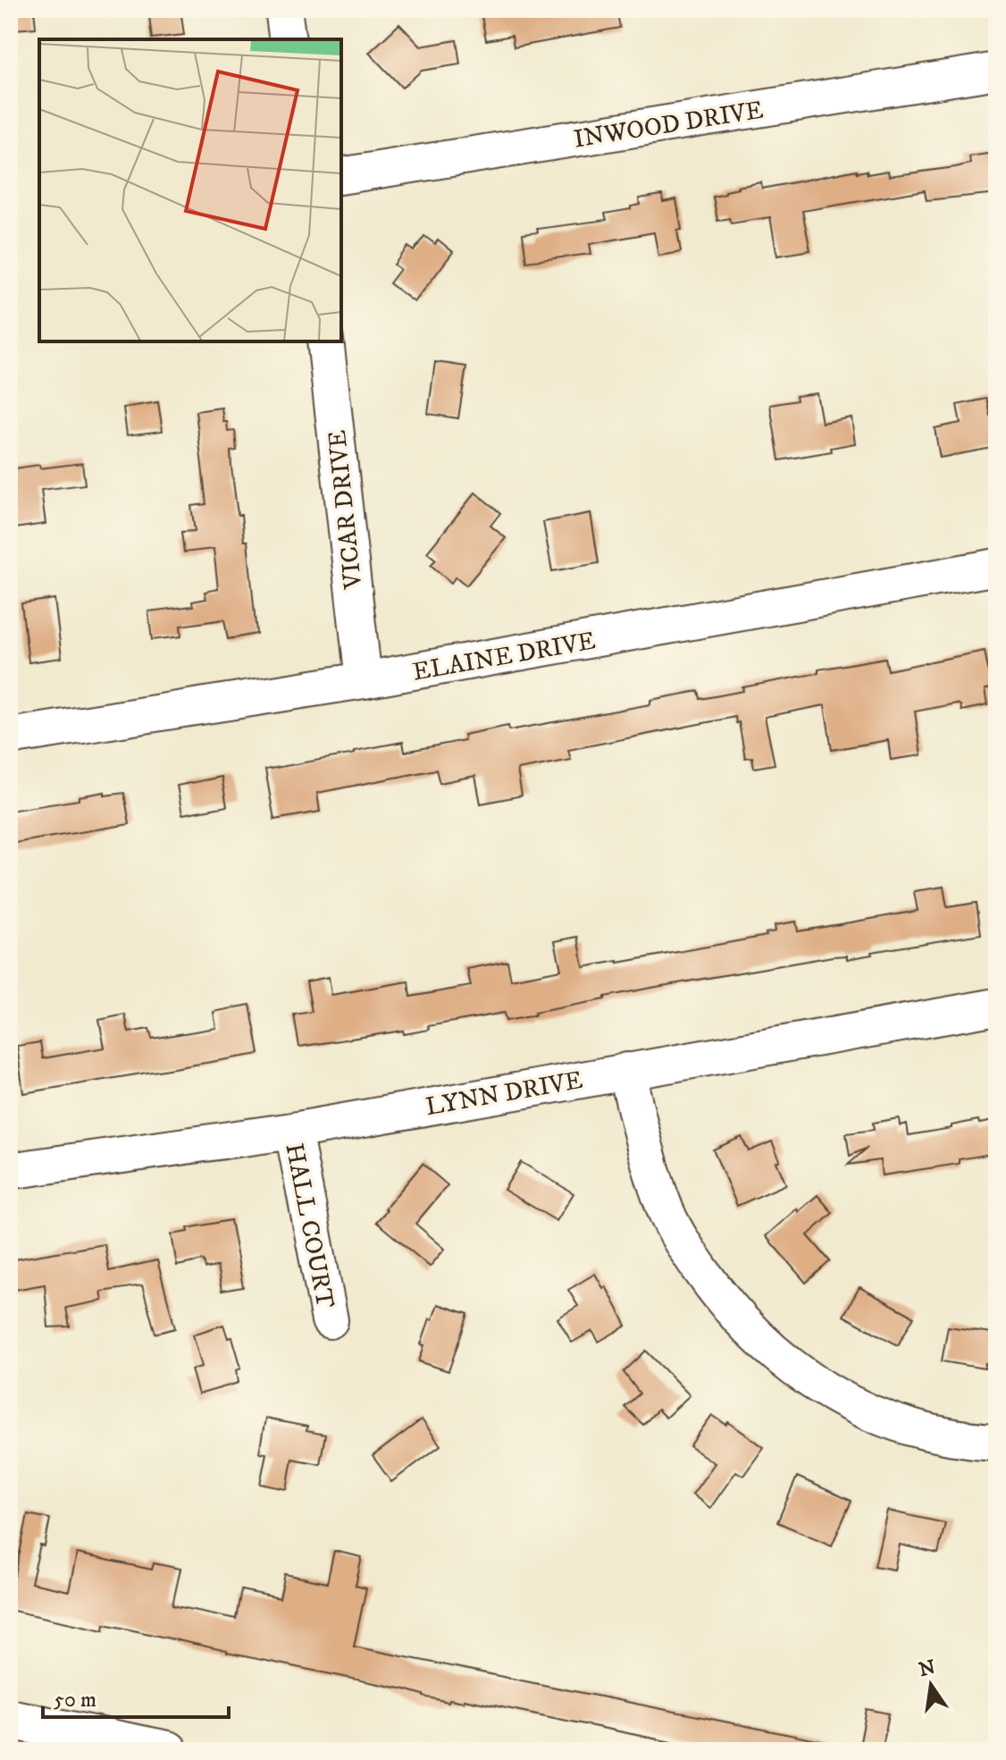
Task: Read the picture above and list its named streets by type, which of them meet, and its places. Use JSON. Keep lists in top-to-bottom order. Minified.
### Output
{"streets":{"street":["INWOOD DRIVE","VICAR DRIVE","ELAINE DRIVE","LYNN DRIVE","HALL COURT"]},"crossings":[["VICAR DRIVE","ELAINE DRIVE"],["LYNN DRIVE","HALL COURT"]],"scale_bar":"50 m","north":"top"}
